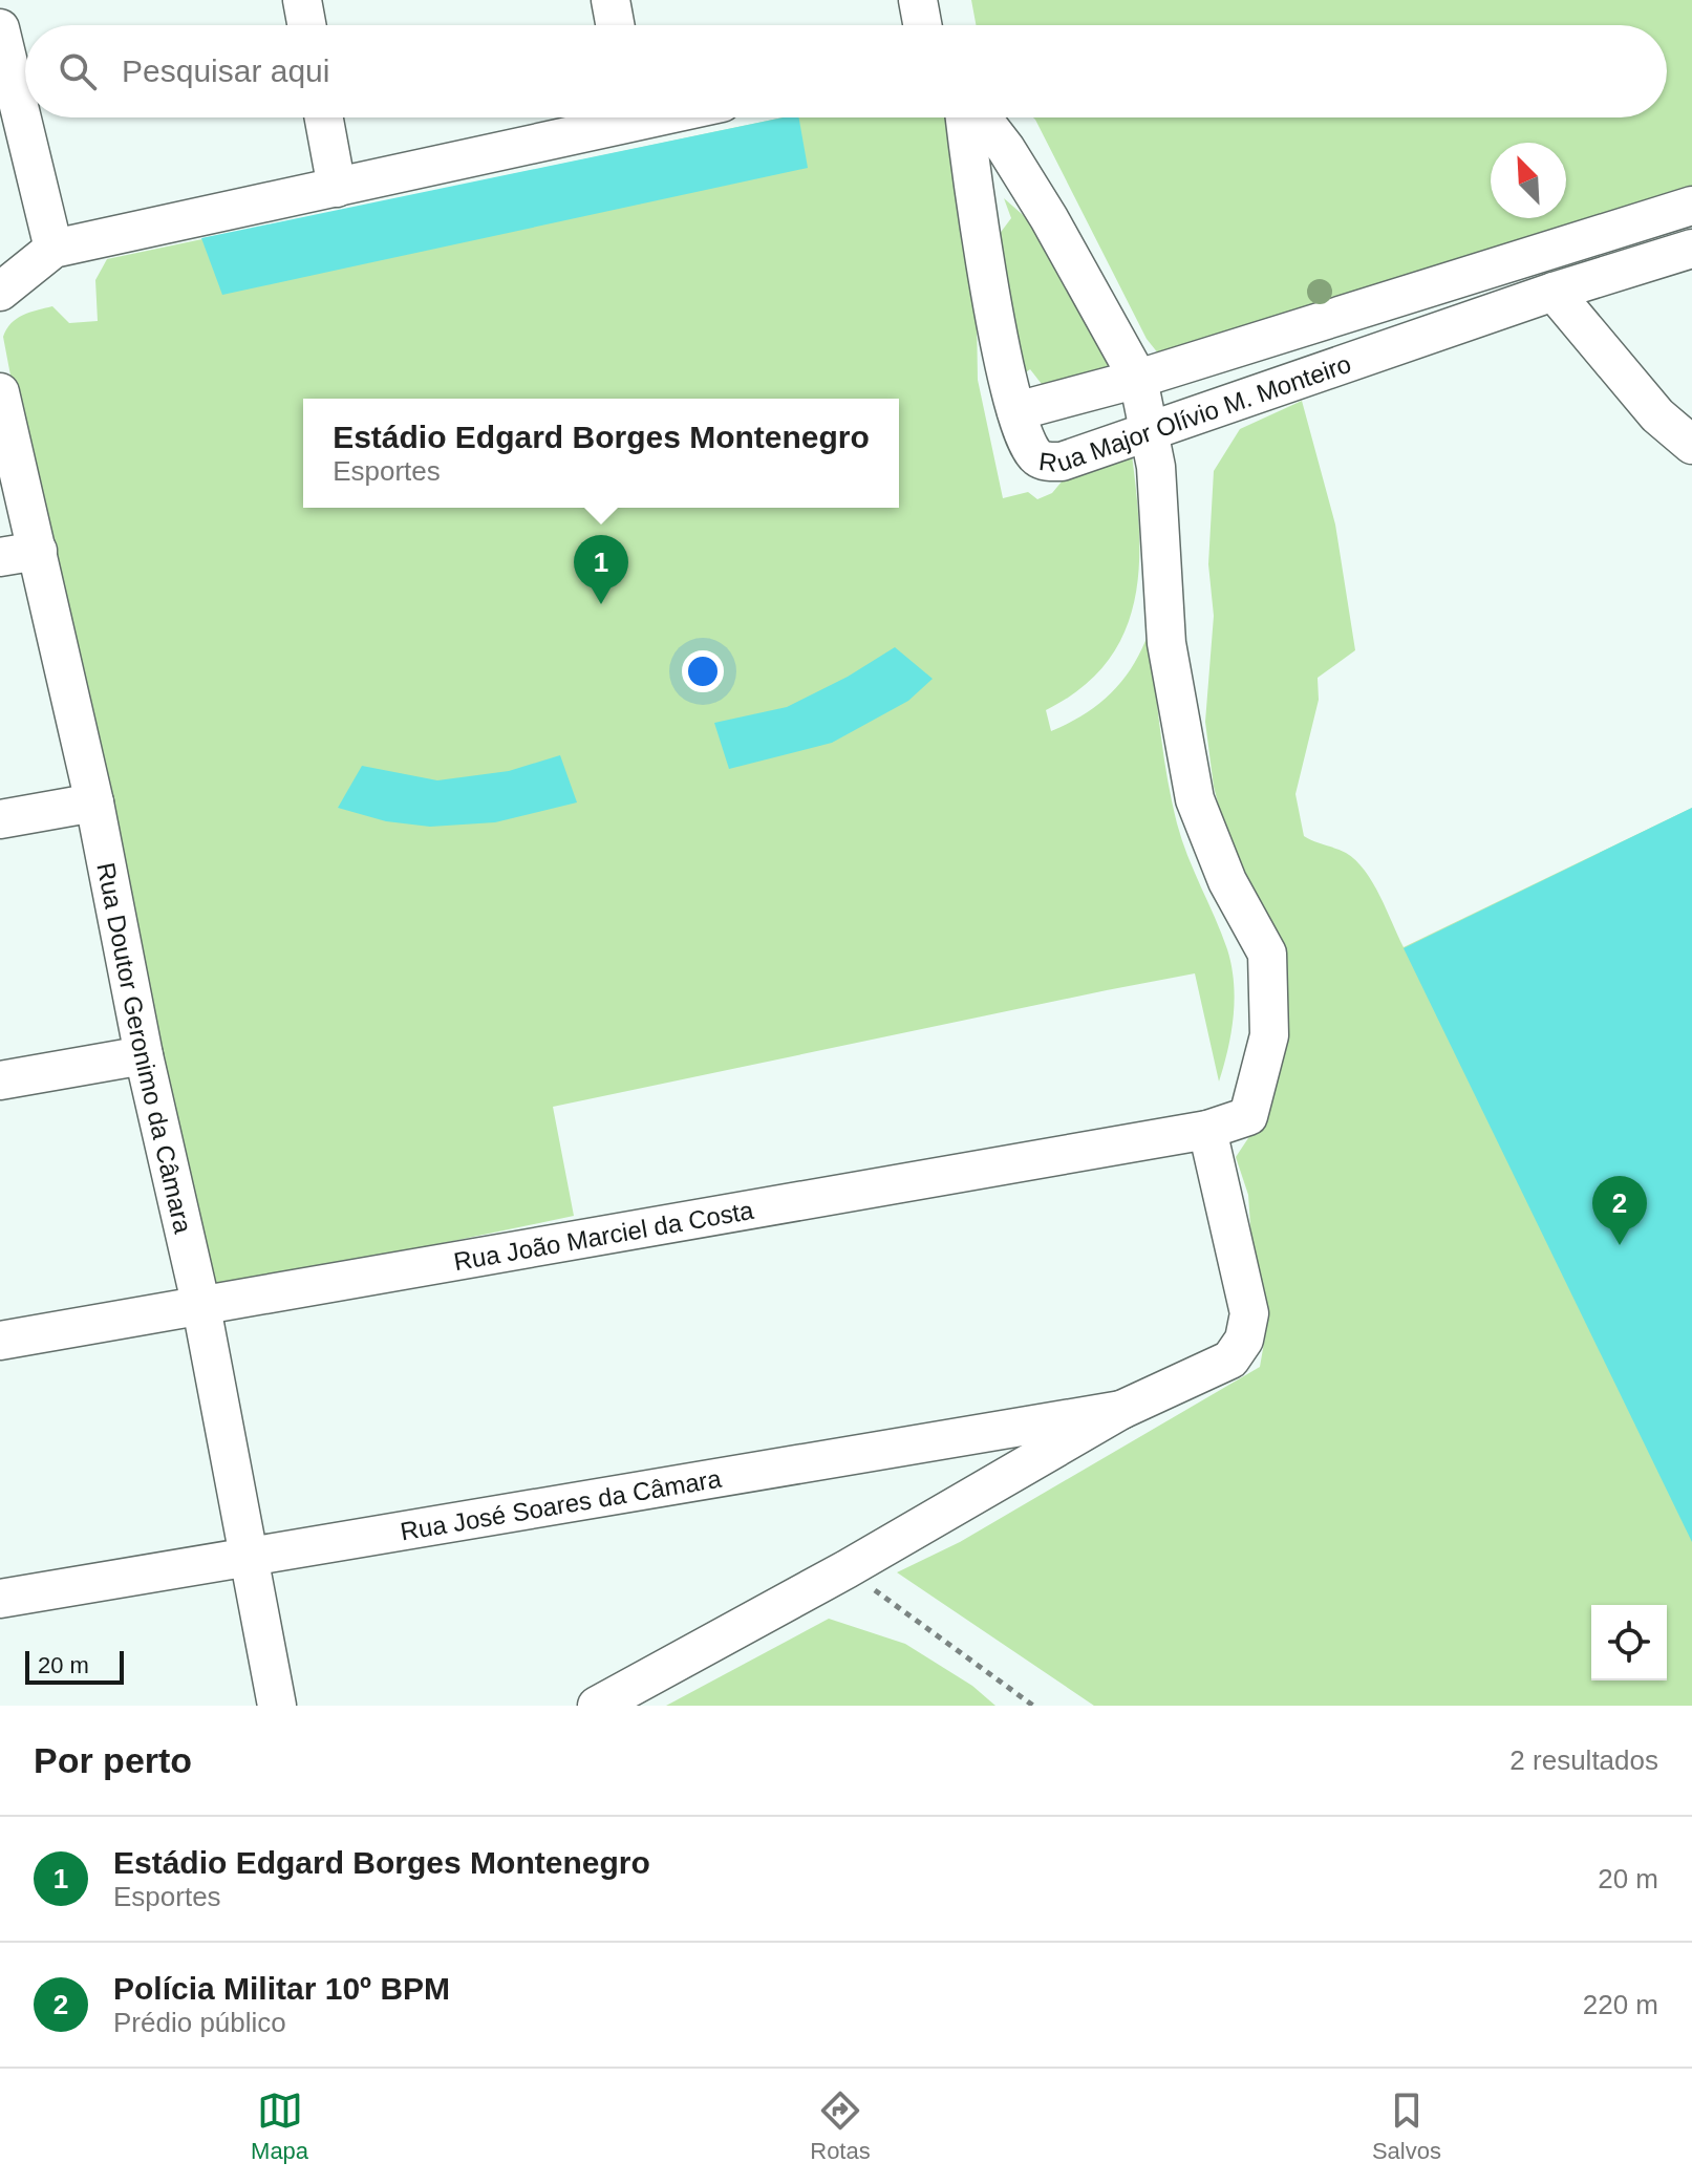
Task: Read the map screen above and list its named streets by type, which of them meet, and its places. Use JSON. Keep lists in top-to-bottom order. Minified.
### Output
{"streets":{"street":["Rua Major Olívio M. Monteiro","Rua Doutor Geronimo da Câmara","Rua João Marciel da Costa","Rua José Soares da Câmara"]},"crossings":[["Rua Major Olívio M. Monteiro","Rua João Marciel da Costa"],["Rua Doutor Geronimo da Câmara","Rua João Marciel da Costa"],["Rua Doutor Geronimo da Câmara","Rua José Soares da Câmara"]],"scale_bar":"20 m","north":"top left","page":{"search":"Pesquisar aqui","popup":["Estádio Edgard Borges Montenegro","Esportes"],"pins":["1","2"],"scale":"20 m","heading":["Por perto","2 resultados"],"list":[{"mark":"1","name":"Estádio Edgard Borges Montenegro","note":"Esportes","value":"20 m"},{"mark":"2","name":"Polícia Militar 10º BPM","note":"Prédio público","value":"220 m"}],"nav":["Mapa","Rotas","Salvos"]}}
